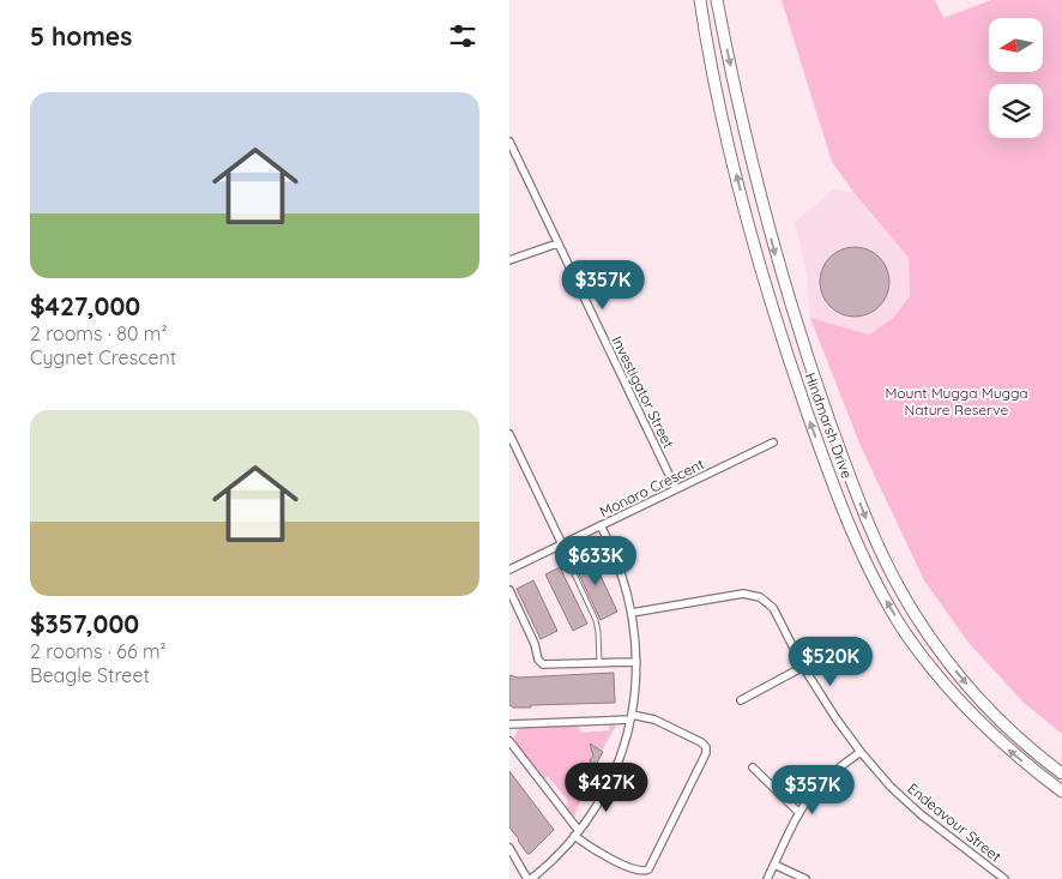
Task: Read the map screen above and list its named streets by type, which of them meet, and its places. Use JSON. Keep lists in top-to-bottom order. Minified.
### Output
{"streets":{"main road":["Hindmarsh Drive"],"street":["Investigator Street","Monaro Crescent","Endeavour Street"]},"crossings":[["Investigator Street","Monaro Crescent"]],"parks":["Mount Mugga Mugga Nature Reserve"],"north":"left","page":{"heading":"5 homes","list":[{"name":"$427,000","note":"2 rooms · 80 m² · Cygnet Crescent"},{"name":"$357,000","note":"2 rooms · 66 m² · Beagle Street"}],"price":["$357K","$633K","$520K","$427K","$357K"]}}
